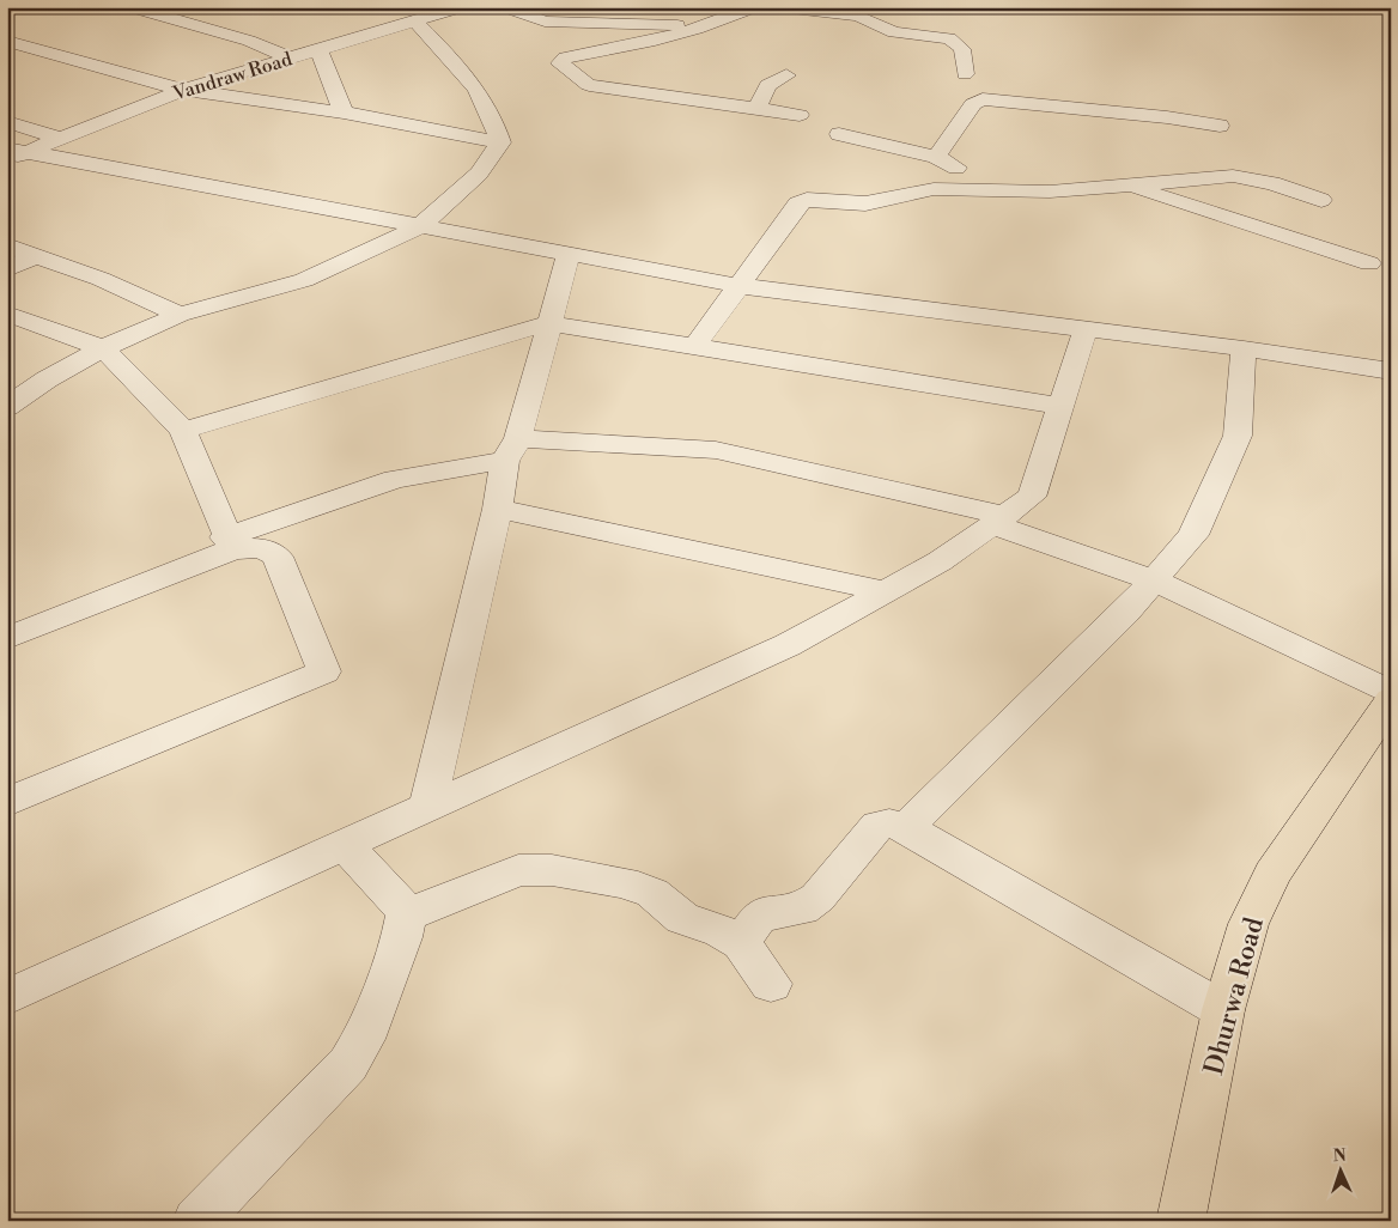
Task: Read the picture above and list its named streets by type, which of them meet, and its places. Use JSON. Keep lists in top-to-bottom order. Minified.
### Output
{"streets":{"main road":["Dhurwa Road"],"street":["Vandraw Road"]},"north":"top"}
